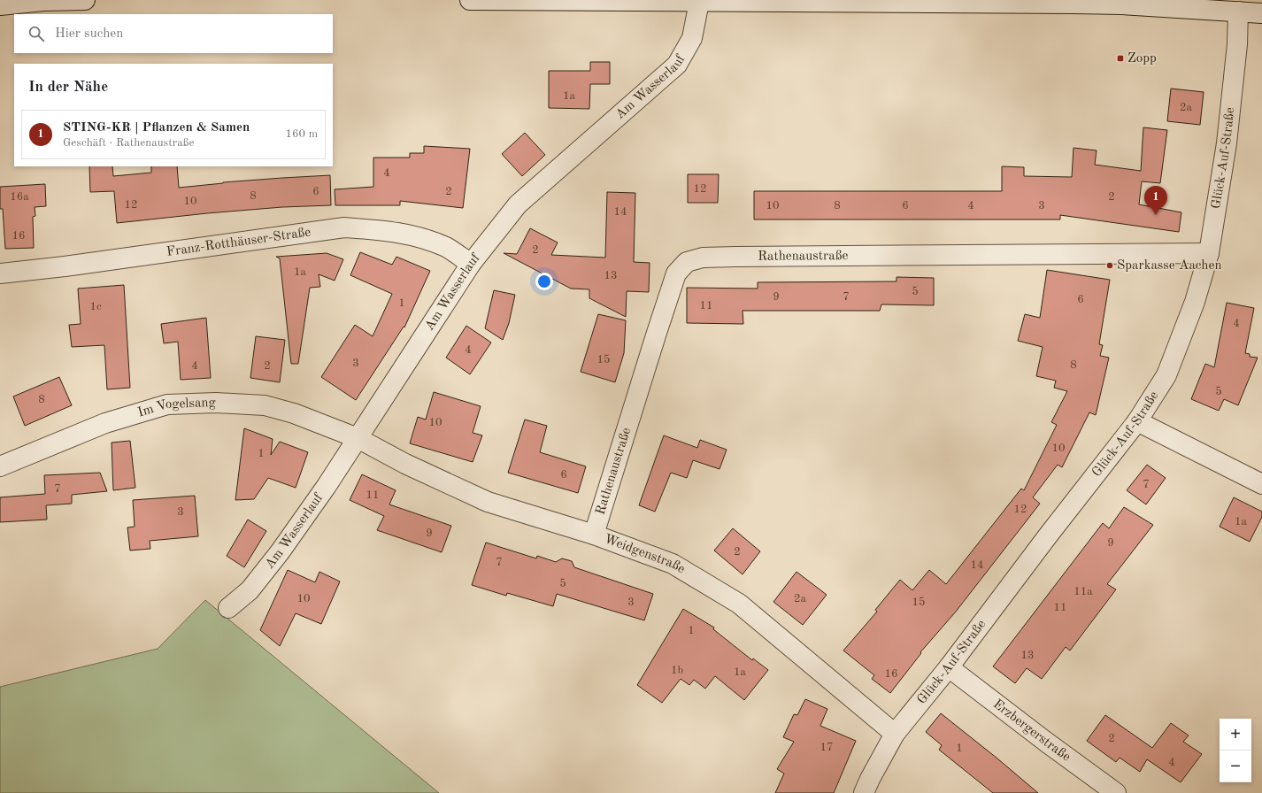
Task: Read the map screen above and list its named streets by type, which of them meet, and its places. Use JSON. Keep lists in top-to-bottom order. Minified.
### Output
{"streets":{"street":["Am Wasserlauf","Glück-Auf-Straße","Franz-Rotthäuser-Straße","Rathenaustraße","Im Vogelsang","Weidgenstraße","Erzbergerstraße"]},"crossings":[["Am Wasserlauf","Franz-Rotthäuser-Straße"],["Am Wasserlauf","Im Vogelsang"],["Am Wasserlauf","Weidgenstraße"],["Glück-Auf-Straße","Rathenaustraße"],["Glück-Auf-Straße","Weidgenstraße"],["Glück-Auf-Straße","Erzbergerstraße"],["Rathenaustraße","Weidgenstraße"],["Im Vogelsang","Weidgenstraße"]],"places":{"transit":["Zopp"],"other":["Sparkasse Aachen"]},"house_numbers":["1a","2a","4","12","6","2","8","16a","2","10","12","10","8","6","4","3","14","16","2","1a","13","5","9","7","6","1","11","1c","4","4","15","3","8","4","2","5","8","10","10","1","6","7","7","11","12","3","1a","9","9","2","7","14","5","11a","10","2a","3","15","11","1","13","1b","1a","16","2","17","1","4"],"page":{"search":"Hier suchen","heading":"In der Nähe","list":[{"mark":"1","name":"STING-KR | Pflanzen & Samen","note":"Geschäft · Rathenaustraße","value":"160 m"}],"pins":"1","map_buttons":["+","−"]}}
